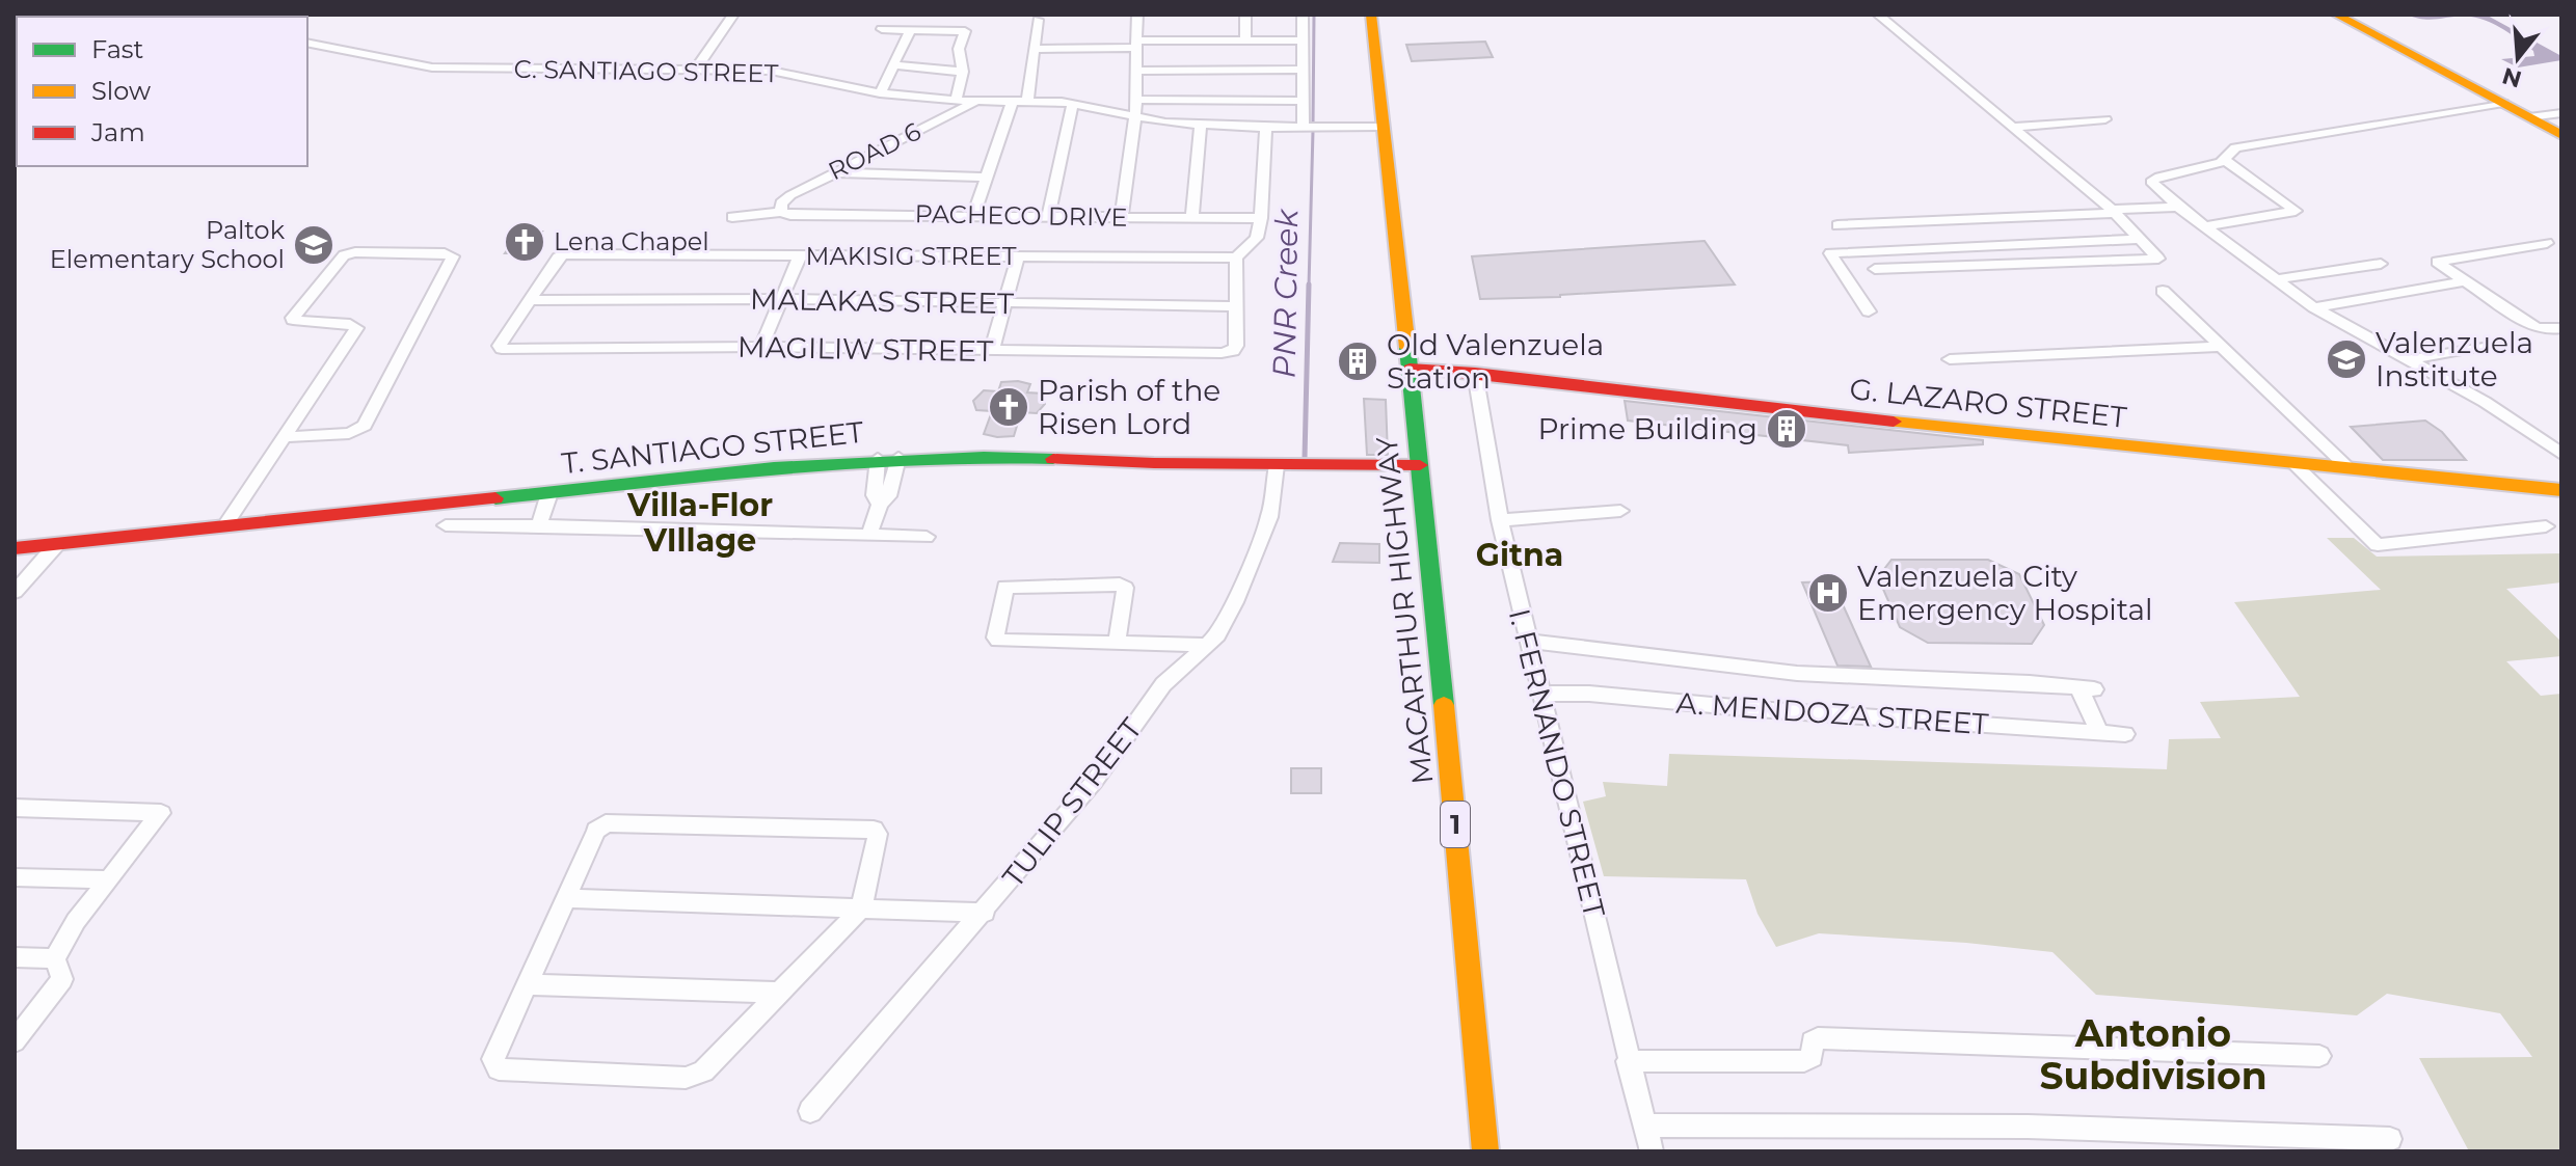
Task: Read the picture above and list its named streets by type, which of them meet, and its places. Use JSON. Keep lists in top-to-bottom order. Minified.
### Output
{"streets":{"main road":["G. LAZARO STREET","T. SANTIAGO STREET","MACARTHUR HIGHWAY","1"],"street":["C. SANTIAGO STREET","ROAD 6","PACHECO DRIVE","MAKISIG STREET","MALAKAS STREET","MAGILIW STREET","A. MENDOZA STREET","I. FERNANDO STREET","TULIP STREET"]},"crossings":[["C. SANTIAGO STREET","ROAD 6"],["C. SANTIAGO STREET","MACARTHUR HIGHWAY"],["ROAD 6","PACHECO DRIVE"],["MAKISIG STREET","MALAKAS STREET"],["MAKISIG STREET","MAGILIW STREET"],["MALAKAS STREET","MAGILIW STREET"],["G. LAZARO STREET","MACARTHUR HIGHWAY"],["G. LAZARO STREET","I. FERNANDO STREET"],["T. SANTIAGO STREET","MACARTHUR HIGHWAY"],["T. SANTIAGO STREET","TULIP STREET"],["A. MENDOZA STREET","I. FERNANDO STREET"]],"districts":["Villa-Flor VIllage","Gitna","Antonio Subdivision"],"water":["PNR Creek"],"places":{"church":["Lena Chapel","Parish of the Risen Lord"],"school or university":["Paltok Elementary School","Valenzuela Institute"],"building":["Old Valenzuela Station","Prime Building"],"hospital":["Valenzuela City Emergency Hospital"]},"legend":["Fast","Slow","Jam"],"north":"bottom"}
